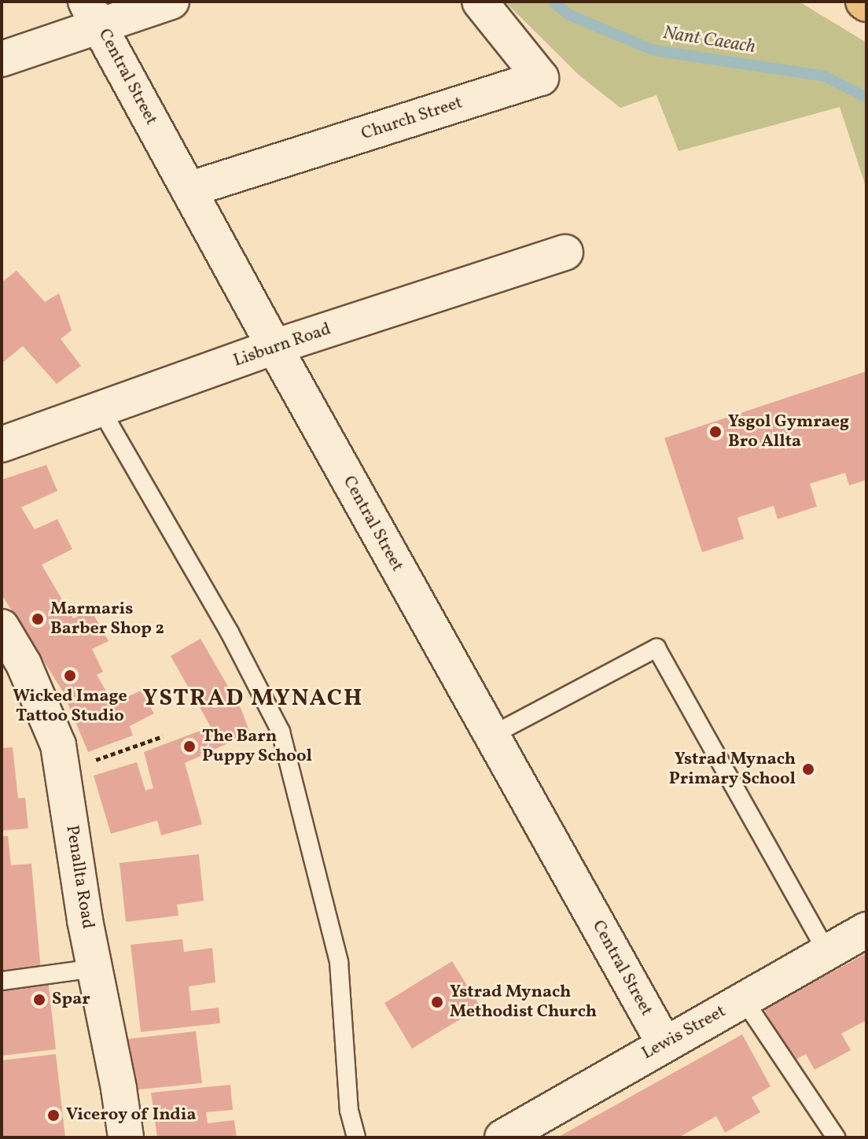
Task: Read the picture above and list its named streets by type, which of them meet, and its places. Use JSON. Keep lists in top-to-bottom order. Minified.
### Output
{"streets":{"street":["Central Street","Church Street","Lisburn Road","Penallta Road","Lewis Street"]},"crossings":[["Central Street","Church Street"],["Central Street","Lisburn Road"],["Central Street","Lewis Street"]],"districts":["YSTRAD MYNACH"],"water":["Nant Caeach"],"places":["Ysgol Gymraeg Bro Allta","Marmaris Barber Shop 2","Wicked Image Tattoo Studio","The Barn Puppy School","Ystrad Mynach Primary School","Spar","Ystrad Mynach Methodist Church","Viceroy of India"]}
